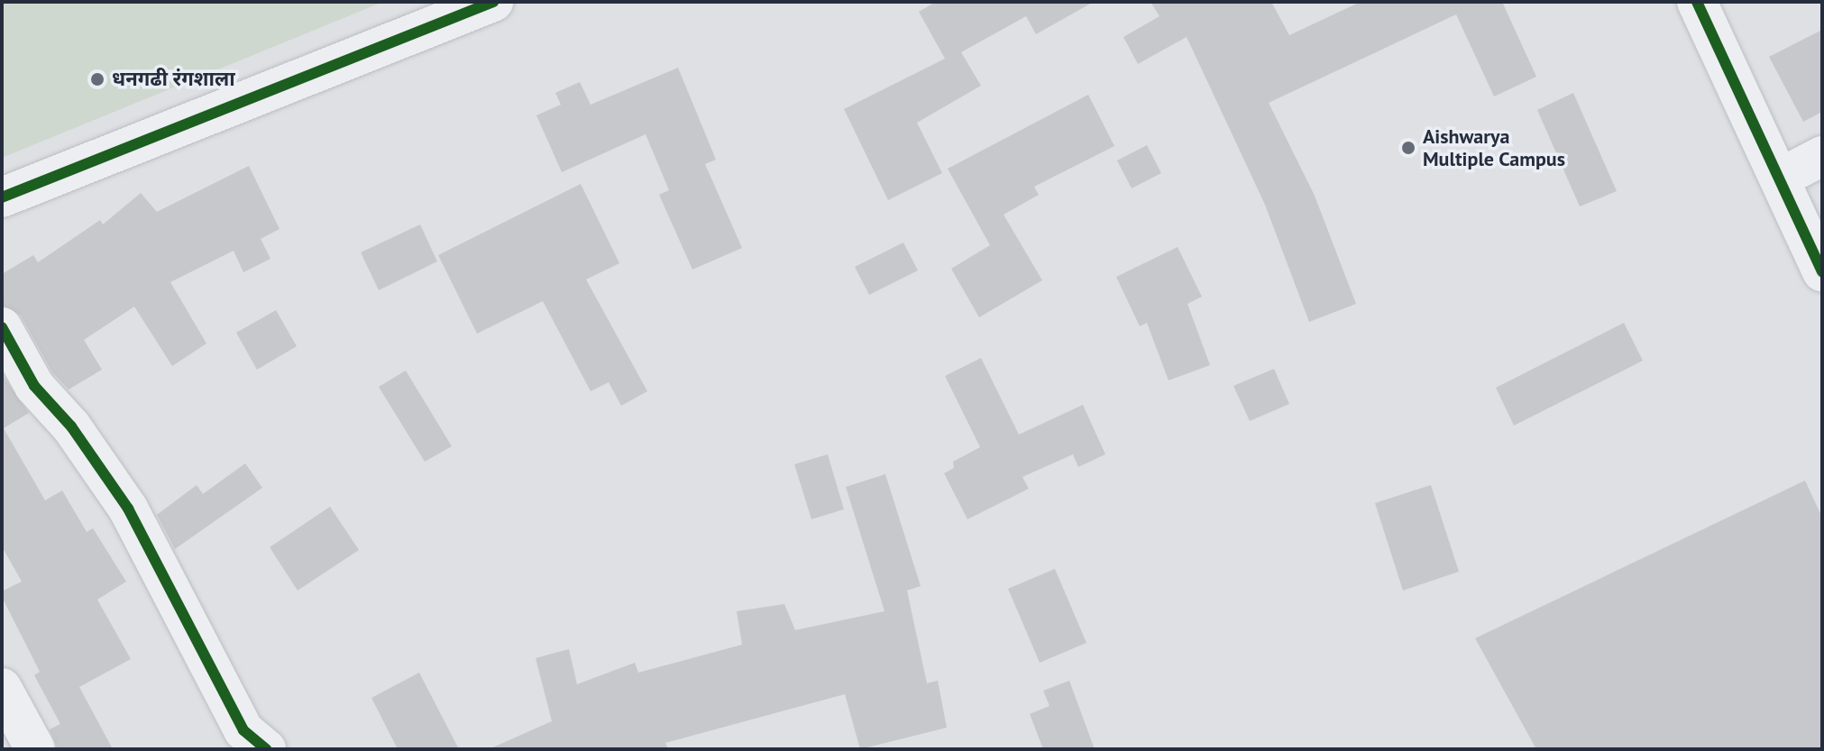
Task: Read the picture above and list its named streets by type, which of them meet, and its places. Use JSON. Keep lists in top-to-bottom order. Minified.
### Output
{"places":["धनगढी रंगशाला","Aishwarya Multiple Campus"]}
